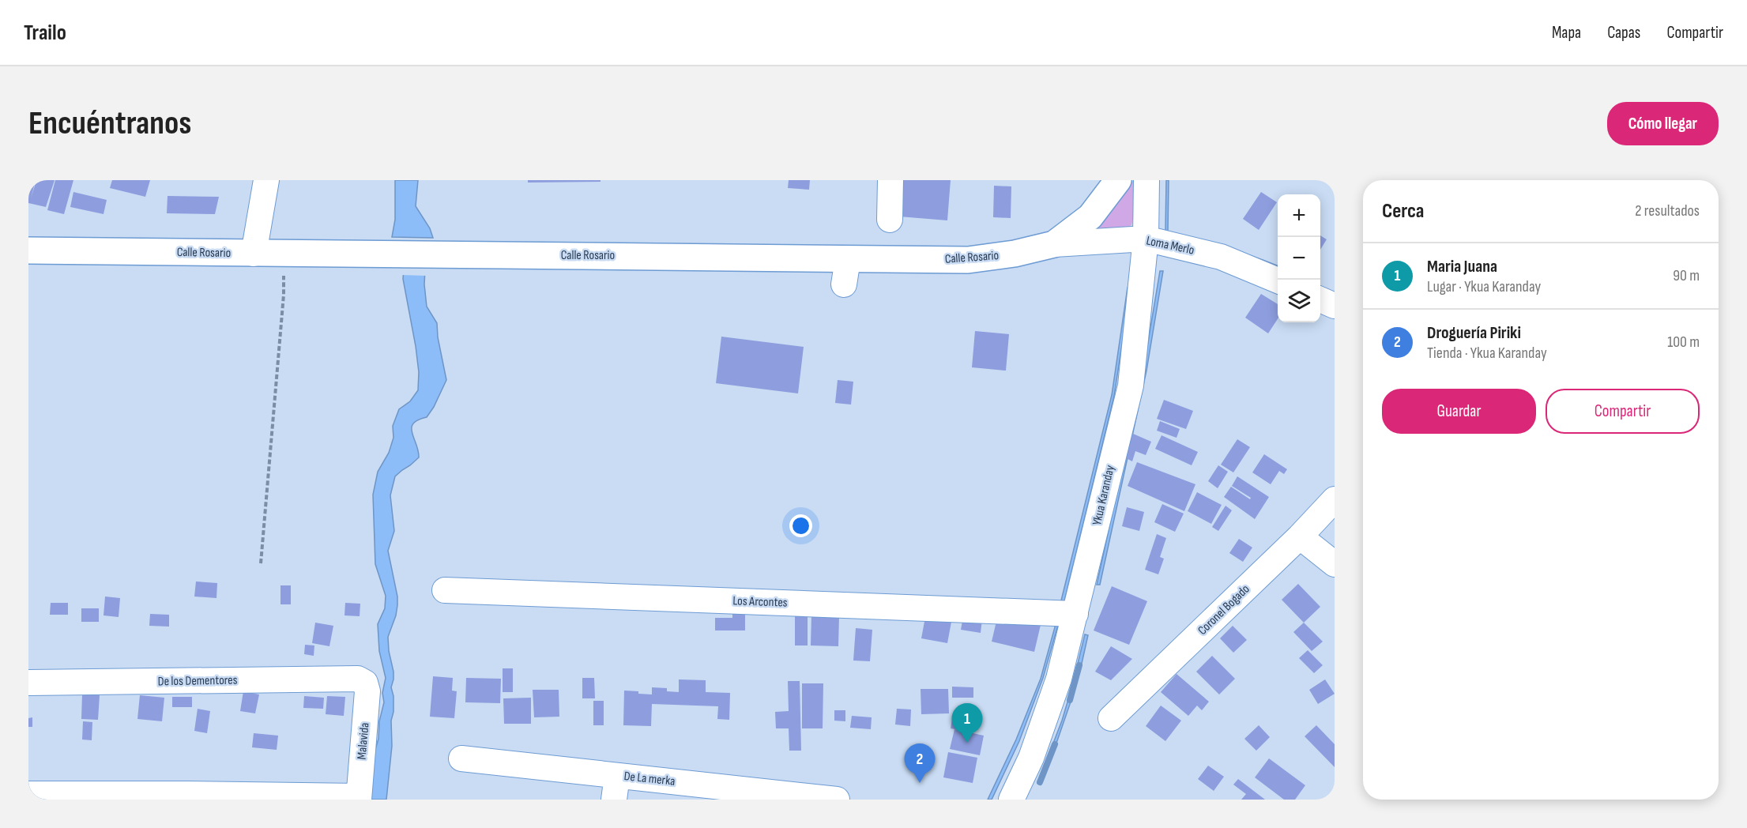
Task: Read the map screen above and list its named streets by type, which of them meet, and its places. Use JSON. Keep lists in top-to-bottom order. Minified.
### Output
{"streets":{"main road":["Calle Rosario"],"street":["Loma Merlo","Ykua Karanday","Los Arcontes","Coronel Bogado","De los Dementores","Malavida","De La merka"]},"crossings":[["Loma Merlo","Calle Rosario"],["Loma Merlo","Ykua Karanday"],["Ykua Karanday","Los Arcontes"],["De los Dementores","Malavida"]],"page":{"header":"Trailo","nav":["Mapa","Capas","Compartir"],"buttons":["Cómo llegar",["Guardar","Compartir"]],"title":"Encuéntranos","heading":["Cerca","2 resultados"],"map_buttons":["+","−"],"list":[{"mark":"1","name":"Maria Juana","note":"Lugar · Ykua Karanday","value":"90 m"},{"mark":"2","name":"Droguería Piriki","note":"Tienda · Ykua Karanday","value":"100 m"}],"pins":["1","2"]}}
